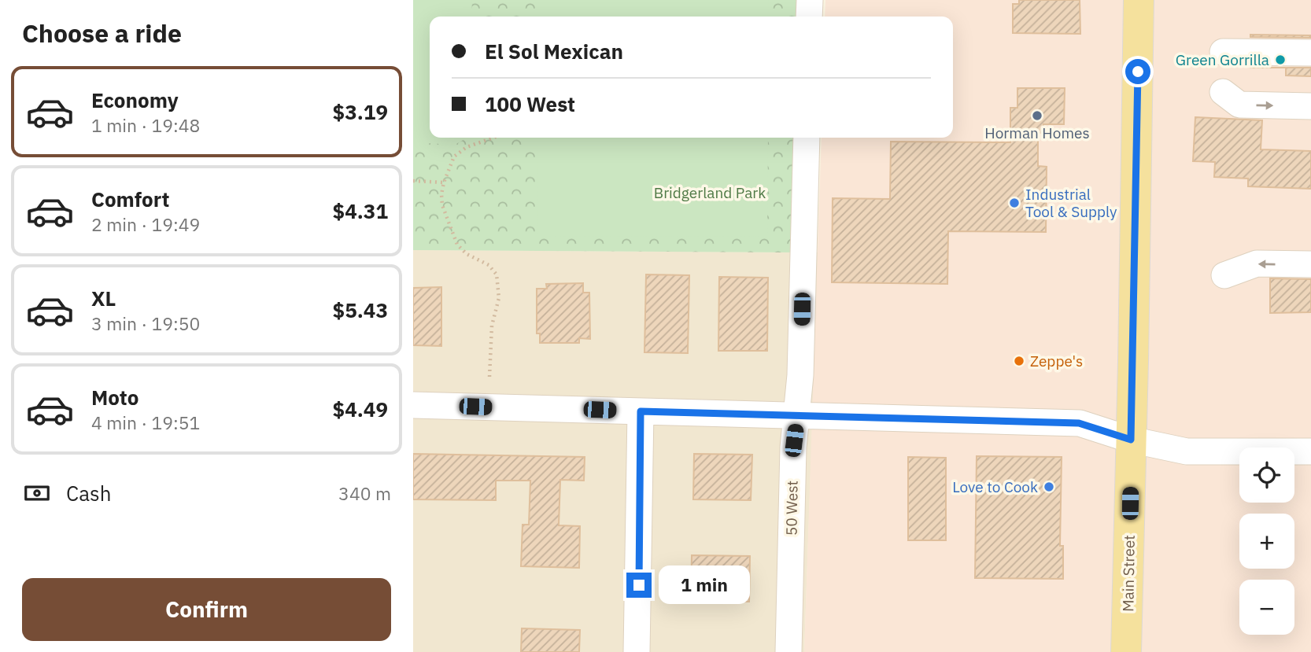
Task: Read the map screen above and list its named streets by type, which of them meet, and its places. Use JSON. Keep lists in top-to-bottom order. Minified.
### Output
{"streets":{"main road":["Main Street"],"street":["50 West"]},"parks":["Bridgerland Park"],"places":["Green Gorrilla","Horman Homes","Industrial Tool & Supply","Zeppe's","Love to Cook"],"page":{"heading":"Choose a ride","banner":["El Sol Mexican","100 West"],"list":[{"name":"Economy","note":"1 min · 19:48","value":"$3.19"},{"name":"Comfort","note":"2 min · 19:49","value":"$4.31"},{"name":"XL","note":"3 min · 19:50","value":"$5.43"},{"name":"Moto","note":"4 min · 19:51","value":"$4.49"}],"map_buttons":["+","−"],"pay":["Cash","340 m"],"bubble":"1 min","buttons":"Confirm"}}
